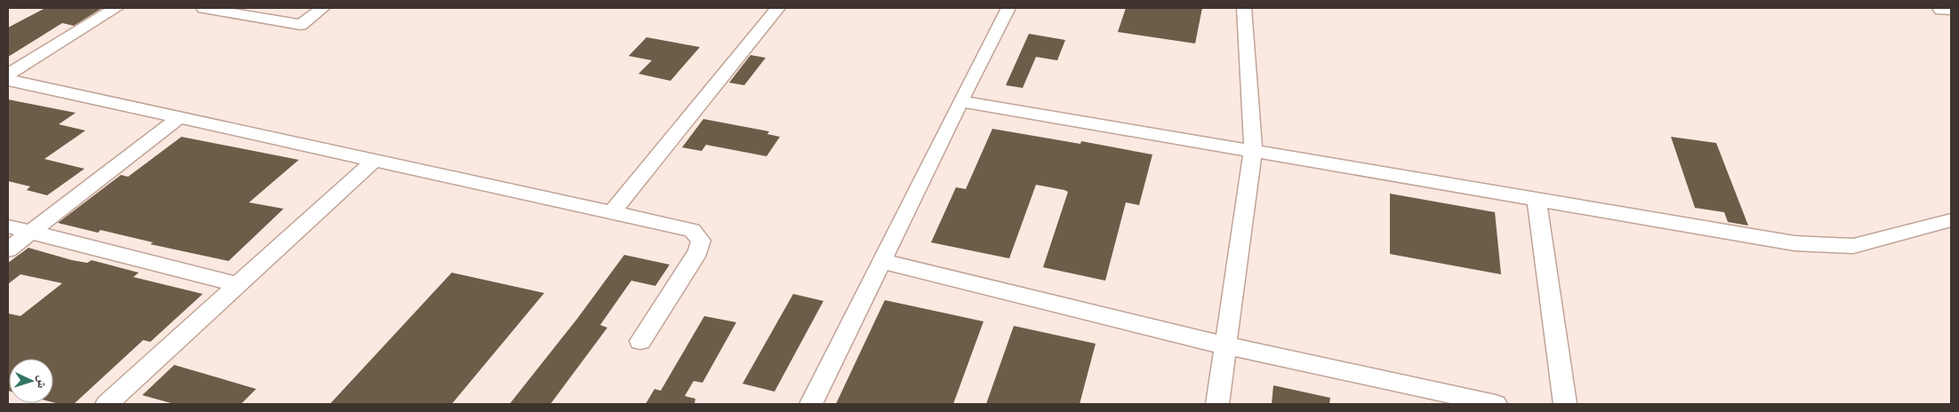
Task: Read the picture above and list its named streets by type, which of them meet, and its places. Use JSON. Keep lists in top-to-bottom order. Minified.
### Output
{"north":"right"}
